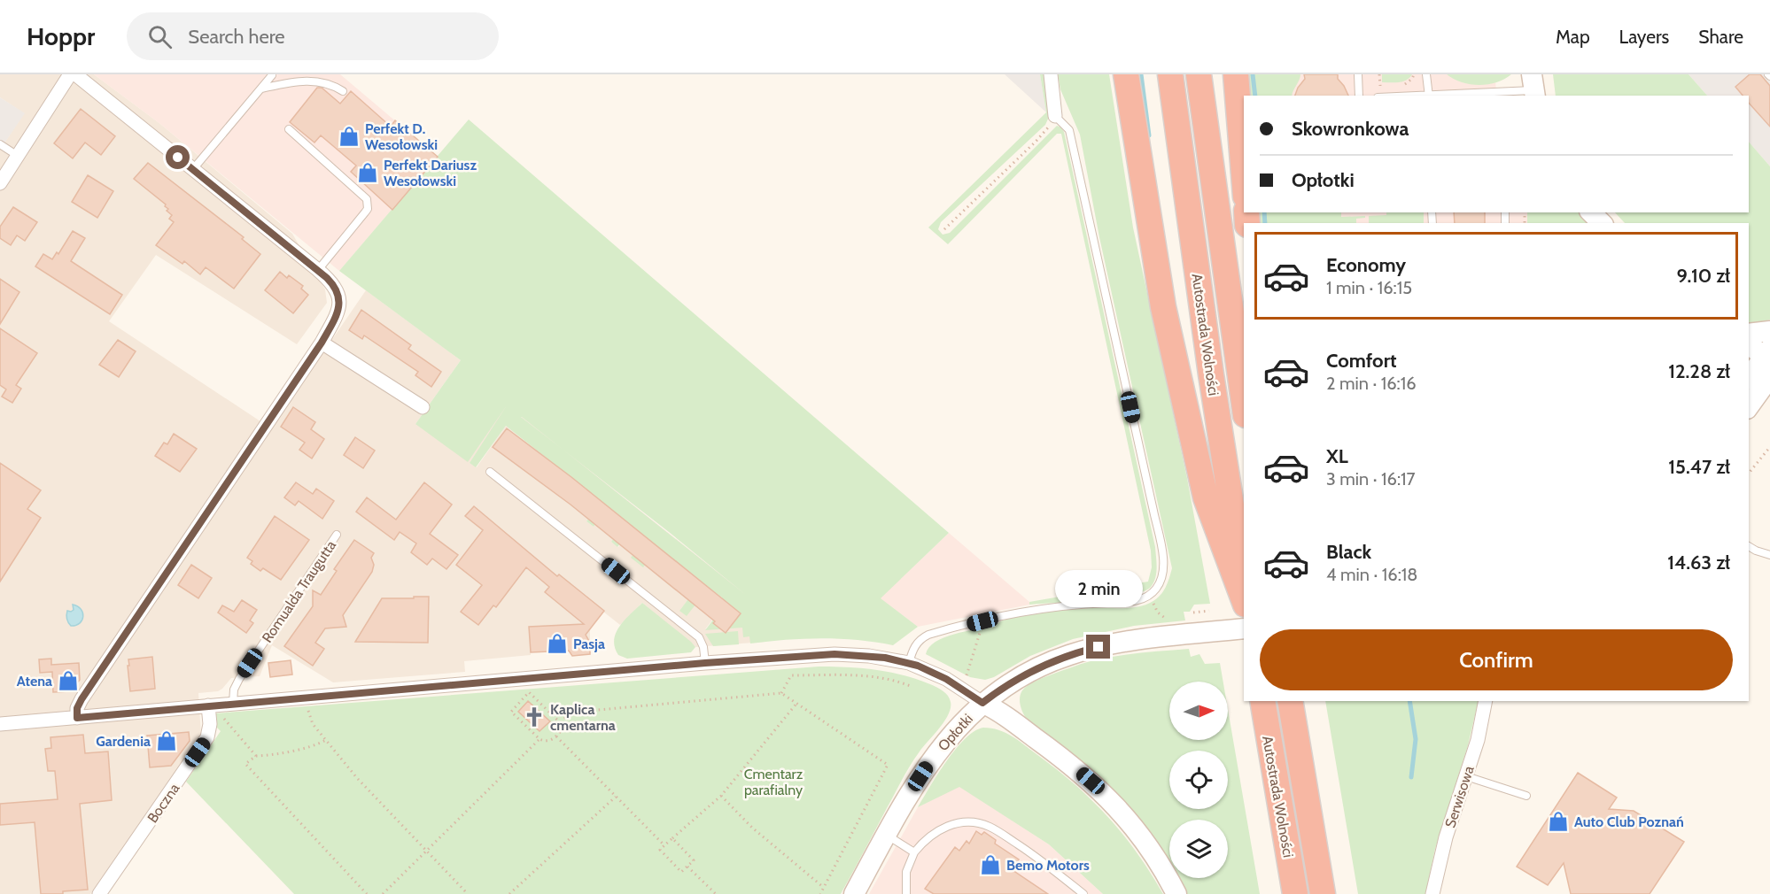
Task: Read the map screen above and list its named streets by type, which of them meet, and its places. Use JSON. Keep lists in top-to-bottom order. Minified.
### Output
{"streets":{"highway":["Autostrada Wolności"],"street":["Opłotki","Serwisowa","Boczna"],"lane":["Romualda Traugutta"]},"parks":["Cmentarz parafialny"],"places":{"shop":["Perfekt D. Wesołowski","Perfekt Dariusz Wesołowski","Pasja","Atena","Gardenia","Auto Club Poznań","Bemo Motors"],"church":["Kaplica cmentarna"]},"north":"right","page":{"header":"Hoppr","search":"Search here","nav":["Map","Layers","Share"],"banner":["Skowronkowa","Opłotki"],"list":[{"name":"Economy","note":"1 min · 16:15","value":"9.10 zł"},{"name":"Comfort","note":"2 min · 16:16","value":"12.28 zł"},{"name":"XL","note":"3 min · 16:17","value":"15.47 zł"},{"name":"Black","note":"4 min · 16:18","value":"14.63 zł"}],"bubble":"2 min","buttons":"Confirm"}}
